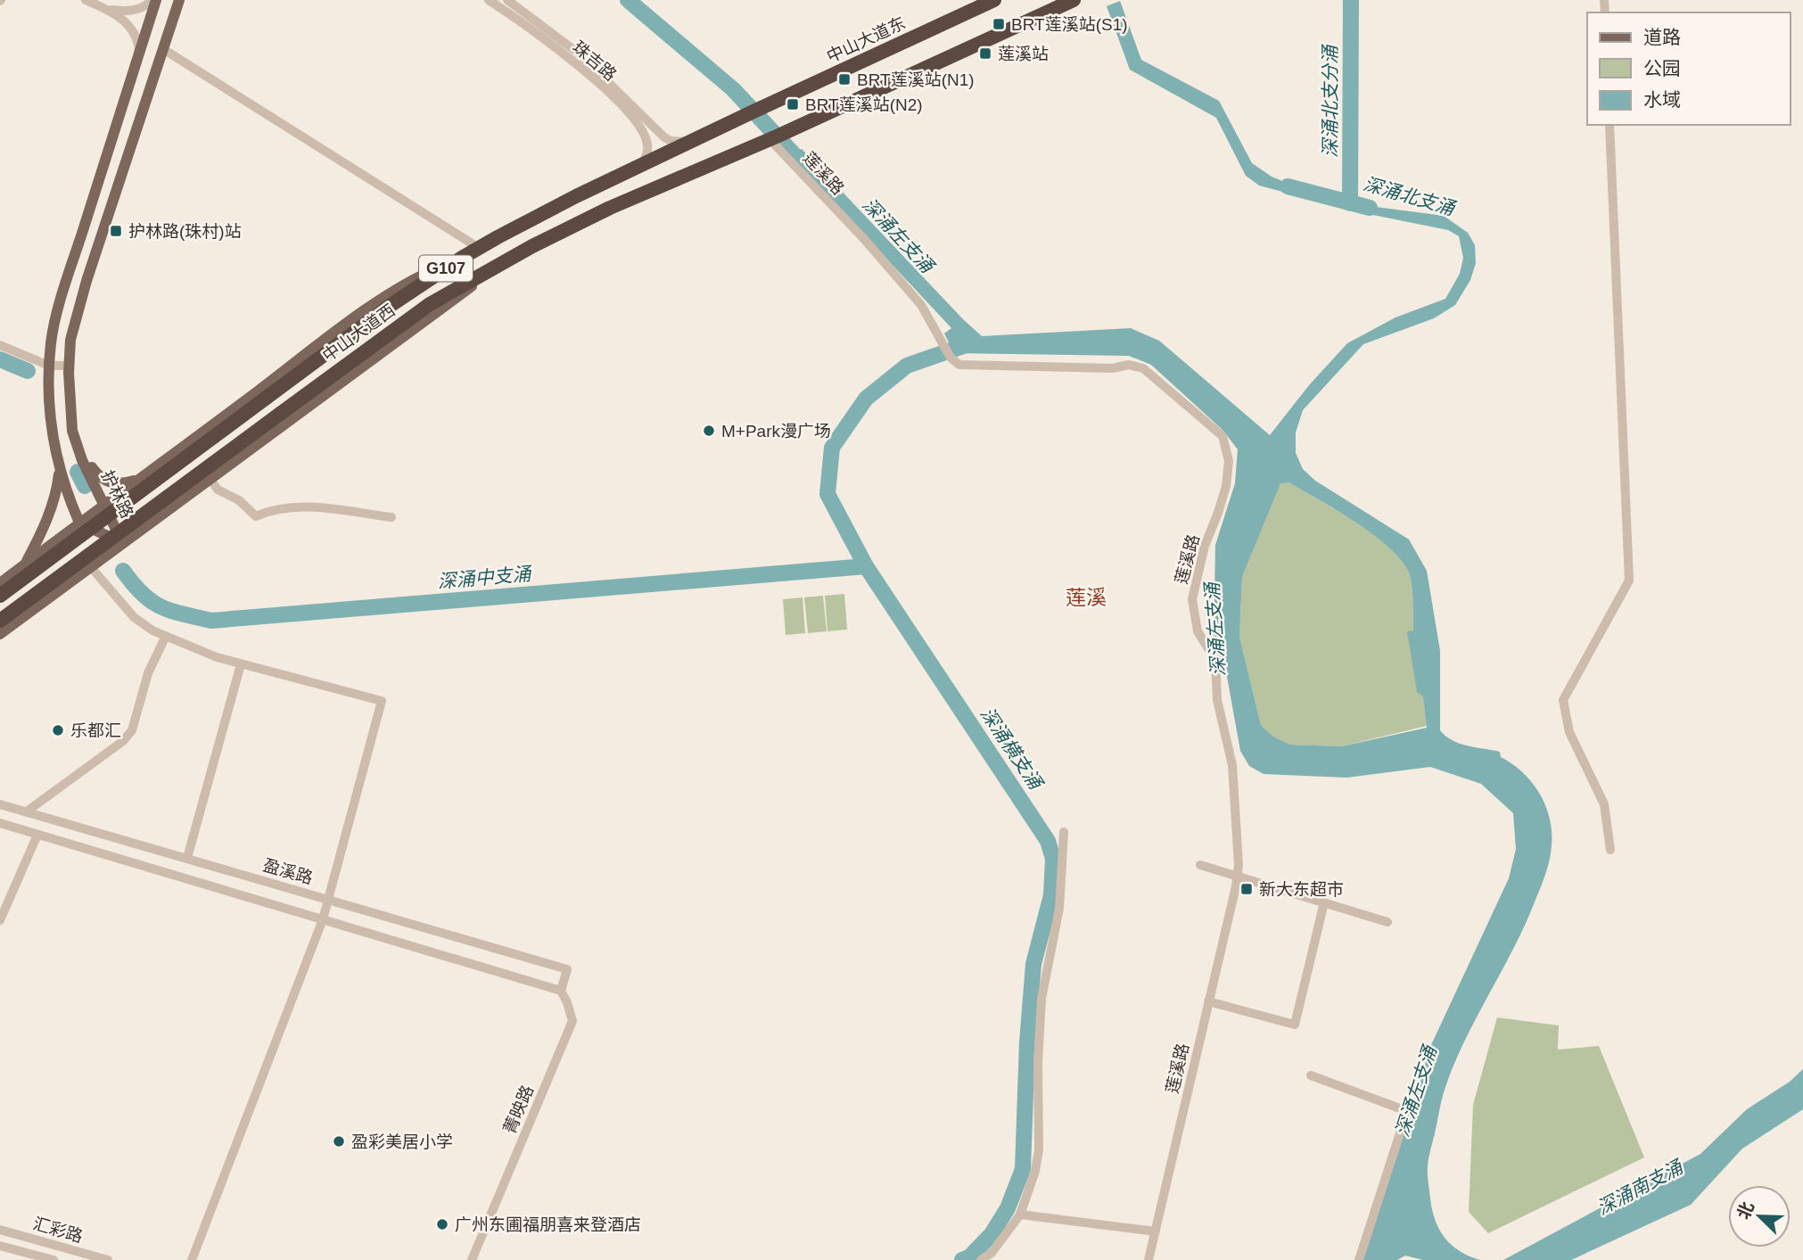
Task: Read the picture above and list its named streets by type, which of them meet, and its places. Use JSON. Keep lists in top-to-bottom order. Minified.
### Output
{"streets":{"highway":["中山大道东","G107","中山大道西"],"main road":["护林路"],"street":["珠吉路","莲溪路","盈溪路","菁映路","汇彩路"]},"crossings":[["中山大道东","珠吉路"],["中山大道东","中山大道西"],["珠吉路","中山大道西"],["莲溪路","G107"],["莲溪路","中山大道西"],["G107","中山大道西"],["盈溪路","菁映路"]],"districts":["莲溪"],"water":["深涌北支分涌","深涌北支涌","深涌左支涌","深涌中支涌","深涌横支涌","深涌南支涌"],"places":{"transit":["BRT莲溪站(S1)","莲溪站","BRT莲溪站(N1)","BRT莲溪站(N2)","护林路(珠村)站","新大东超市"],"other":["M+Park漫广场","乐都汇","盈彩美居小学","广州东圃福朋喜来登酒店"]},"legend":["道路","公园","水域"],"north":"top left"}
